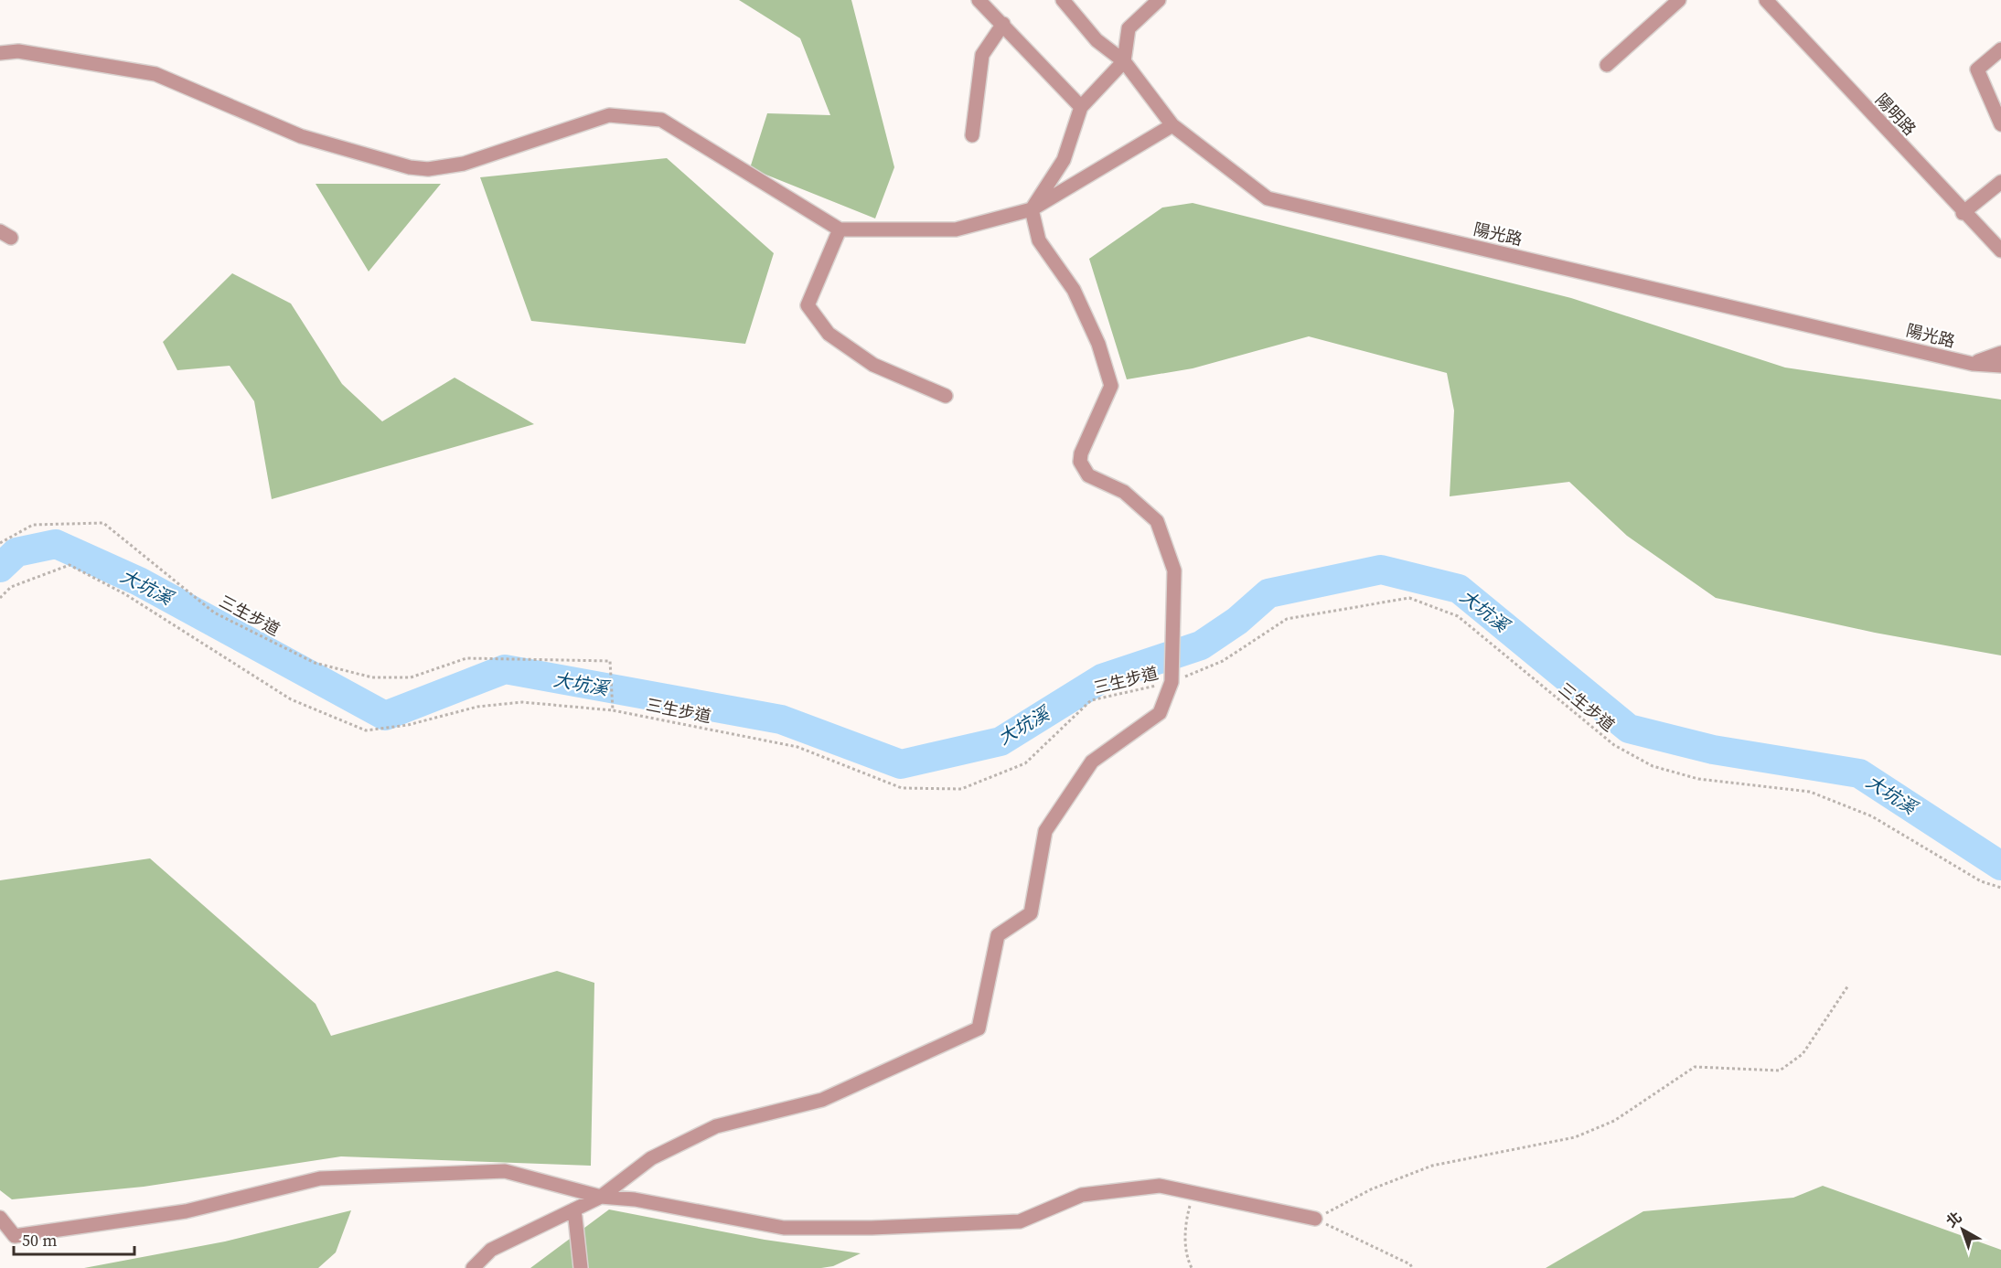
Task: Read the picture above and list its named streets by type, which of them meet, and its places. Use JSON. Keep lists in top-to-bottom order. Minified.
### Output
{"streets":{"street":["陽明路","陽光路"],"path":["三生步道"]},"water":["大坑溪"],"scale_bar":"50 m","north":"top left"}
